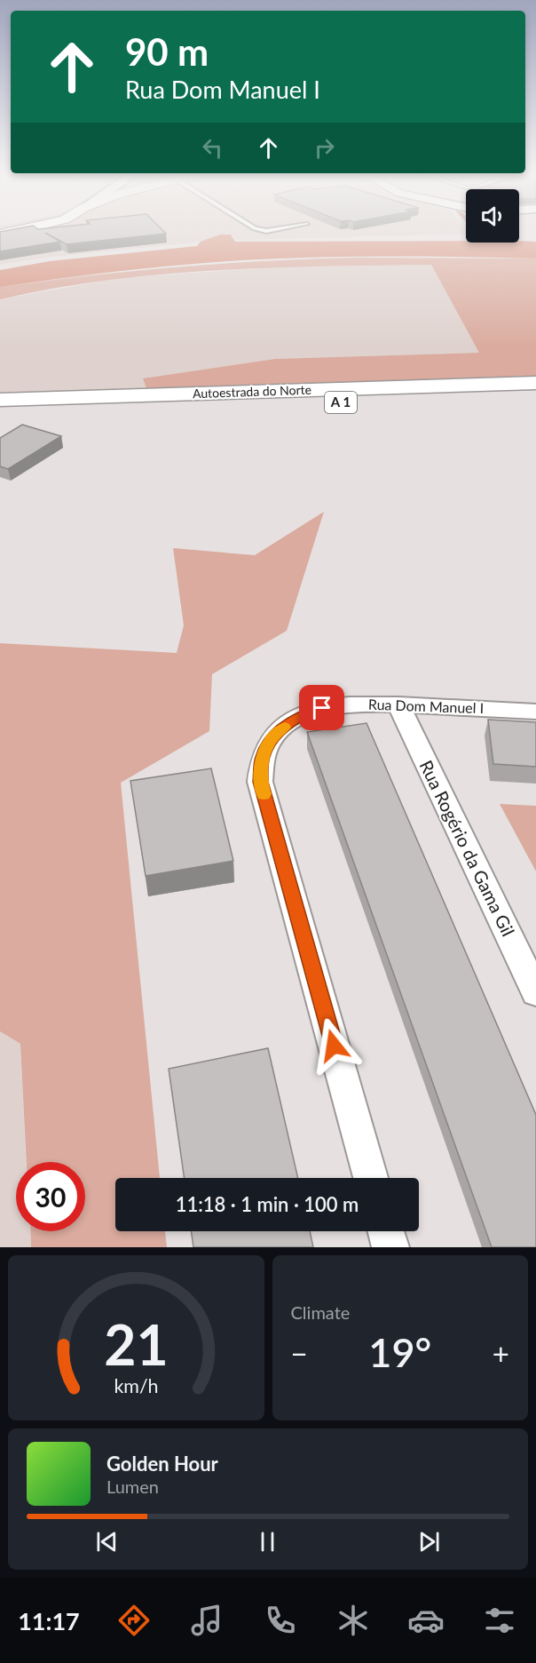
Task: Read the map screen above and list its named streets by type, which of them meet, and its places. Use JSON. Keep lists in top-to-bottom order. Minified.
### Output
{"streets":{"highway":["Autoestrada do Norte","A 1"],"street":["Rua Dom Manuel I","Rua Rogério da Gama Gil"]},"crossings":[["Rua Dom Manuel I","Rua Rogério da Gama Gil"]],"page":{"turn":["90 m","Rua Dom Manuel I"],"limit":"30","trip":"11:18 · 1 min · 100 m","tile":"Climate","heat":["−","19°","+"],"song":["Golden Hour","Lumen"],"tabs":"11:17","gauge":["21","km/h"]}}
